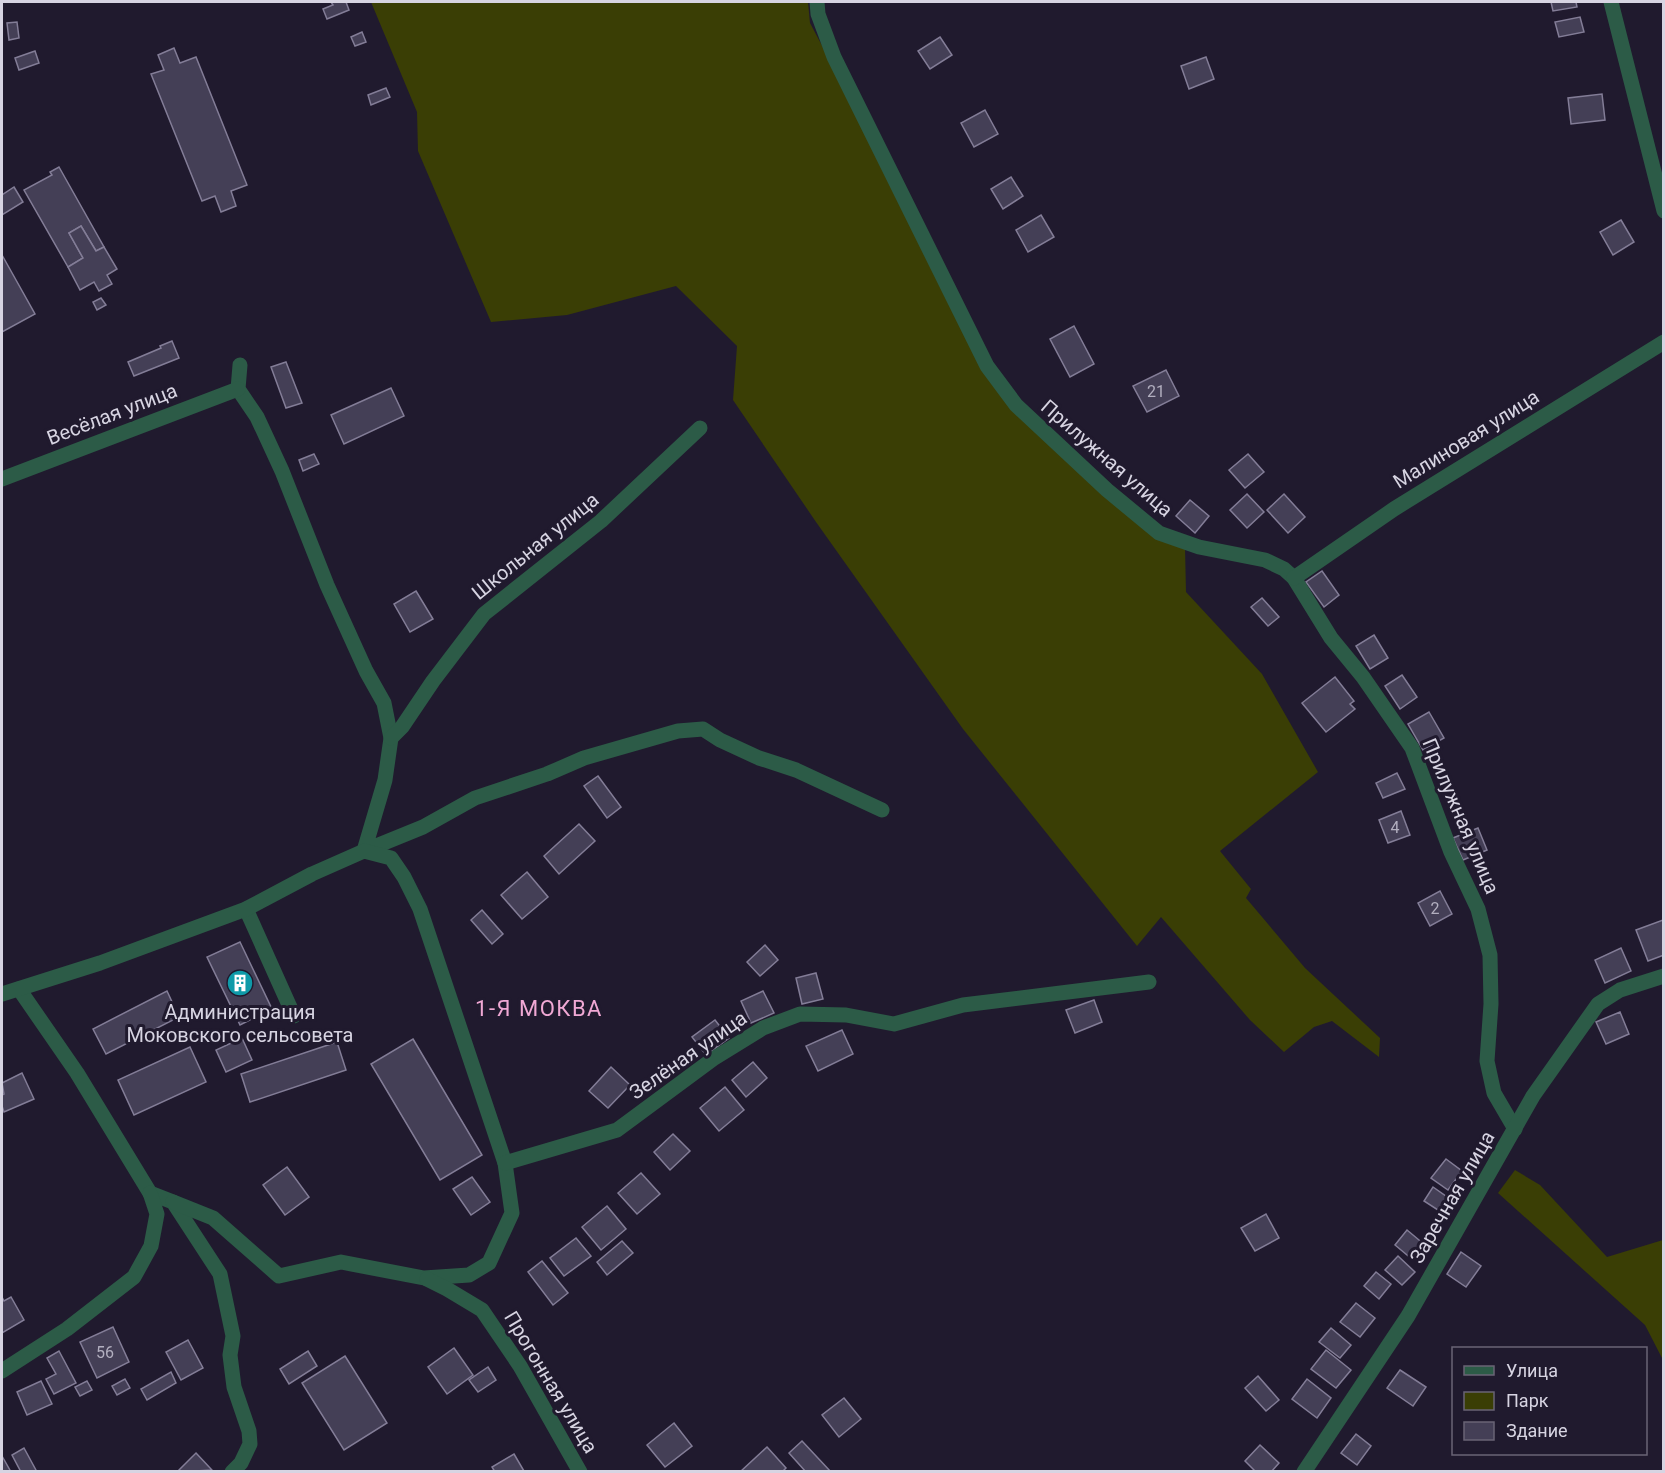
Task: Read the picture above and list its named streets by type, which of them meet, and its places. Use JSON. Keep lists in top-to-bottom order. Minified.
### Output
{"streets":{"street":["Весёлая улица","Малиновая улица","Прилужная улица","Школьная улица","Зелёная улица","Заречная улица","Прогонная улица"]},"crossings":[["Малиновая улица","Прилужная улица"],["Прилужная улица","Заречная улица"]],"districts":["1-Я МОКВА"],"places":{"building":["Администрация Моковского сельсовета"]},"house_numbers":["21","4","2","56"],"legend":["Улица","Парк","Здание"]}
